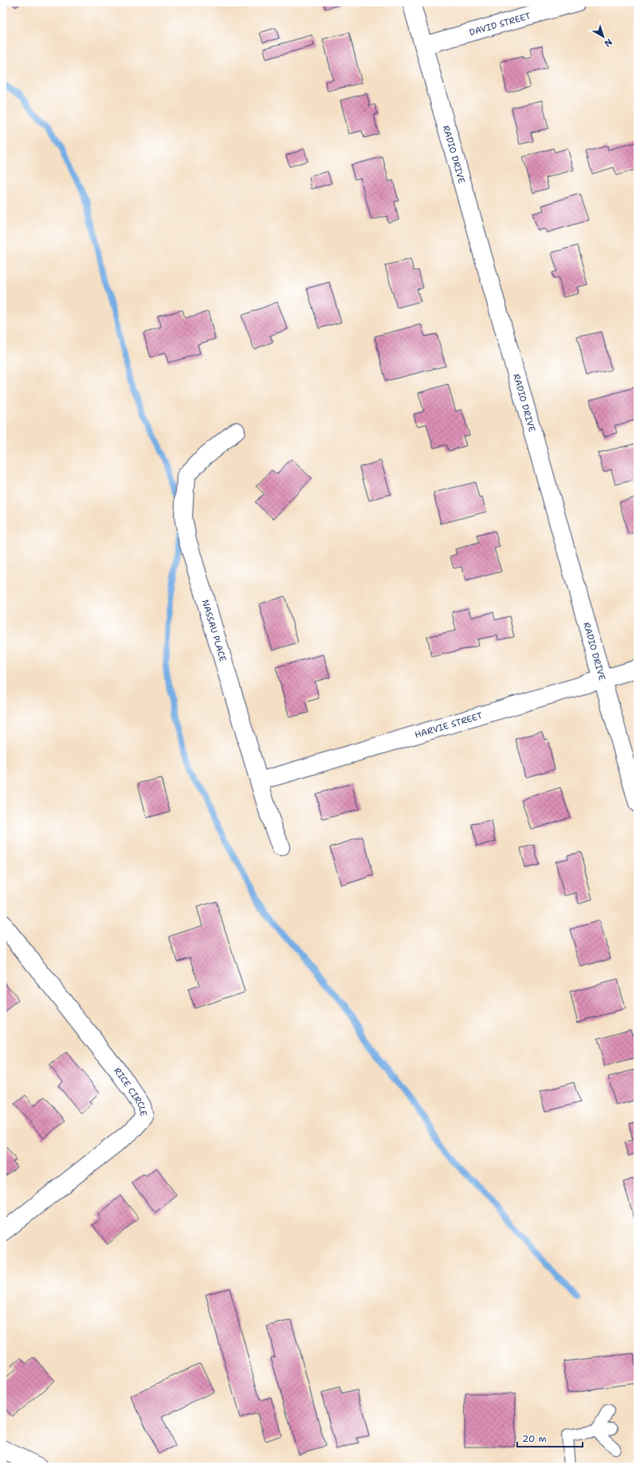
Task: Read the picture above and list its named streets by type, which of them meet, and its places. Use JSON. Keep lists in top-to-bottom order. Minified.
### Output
{"streets":{"street":["DAVID STREET","RADIO DRIVE","NASSAU PLACE","HARVIE STREET","RICE CIRCLE"]},"crossings":[["DAVID STREET","RADIO DRIVE"],["RADIO DRIVE","HARVIE STREET"],["NASSAU PLACE","HARVIE STREET"]],"scale_bar":"20 m","north":"bottom right"}
